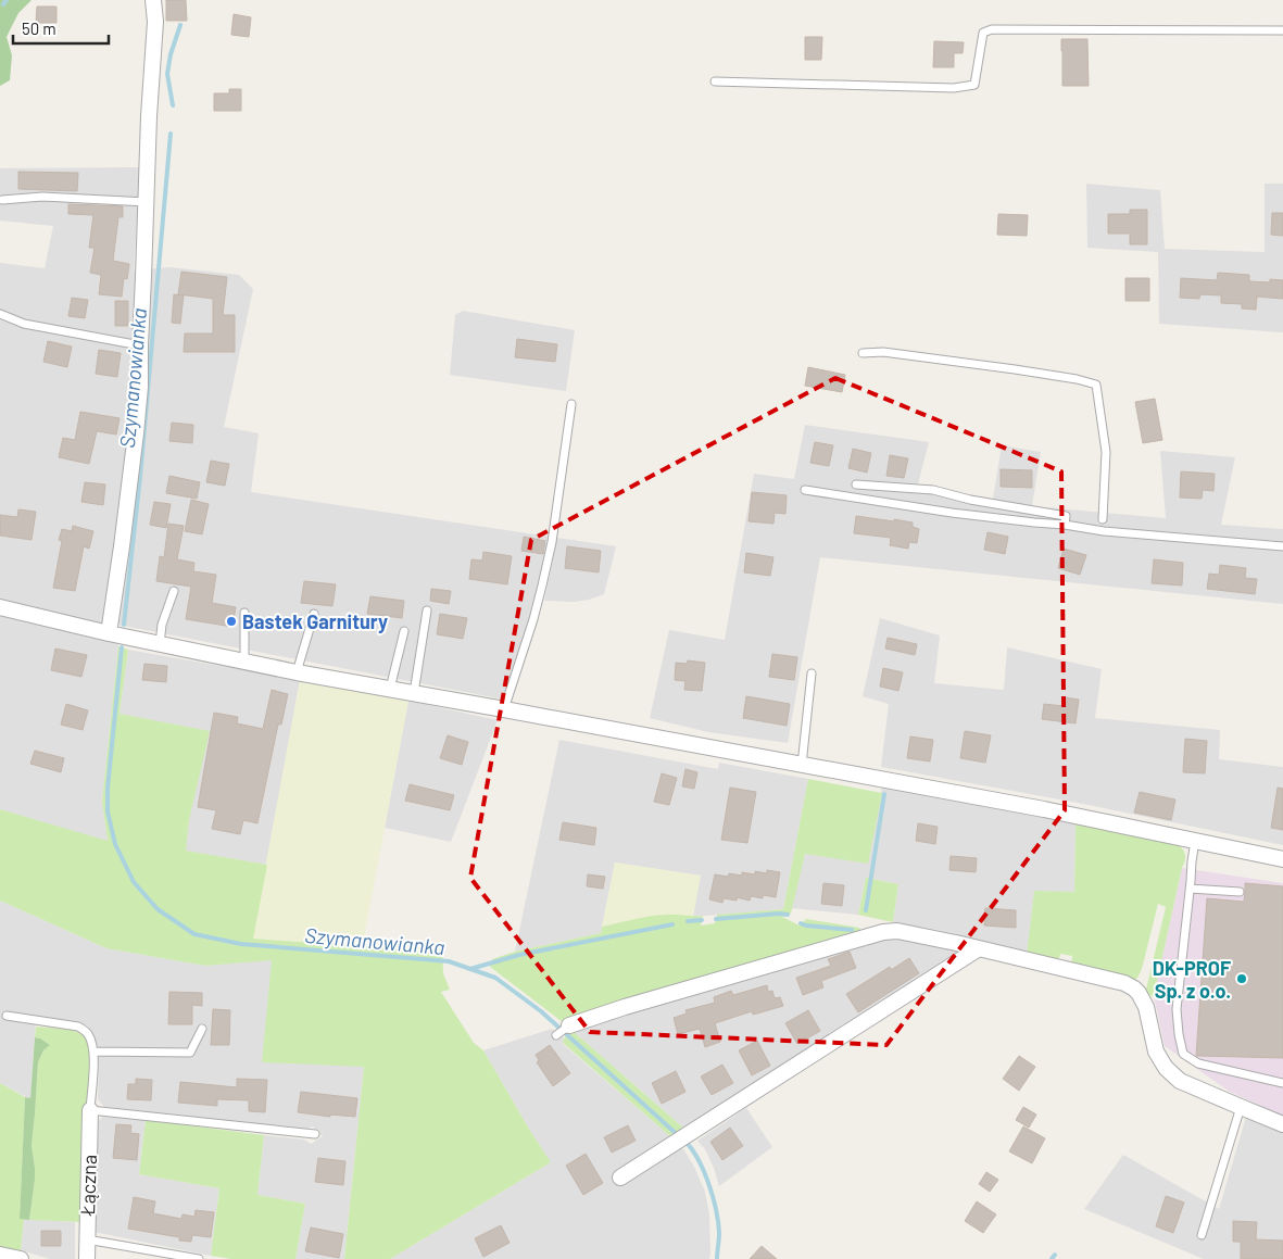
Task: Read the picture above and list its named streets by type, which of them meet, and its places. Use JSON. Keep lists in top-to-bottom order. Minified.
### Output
{"streets":{"street":["Łączna"]},"water":["Szymanowianka"],"places":["Bastek Garnitury","DK-PROF Sp. z o.o."],"scale_bar":"50 m"}
